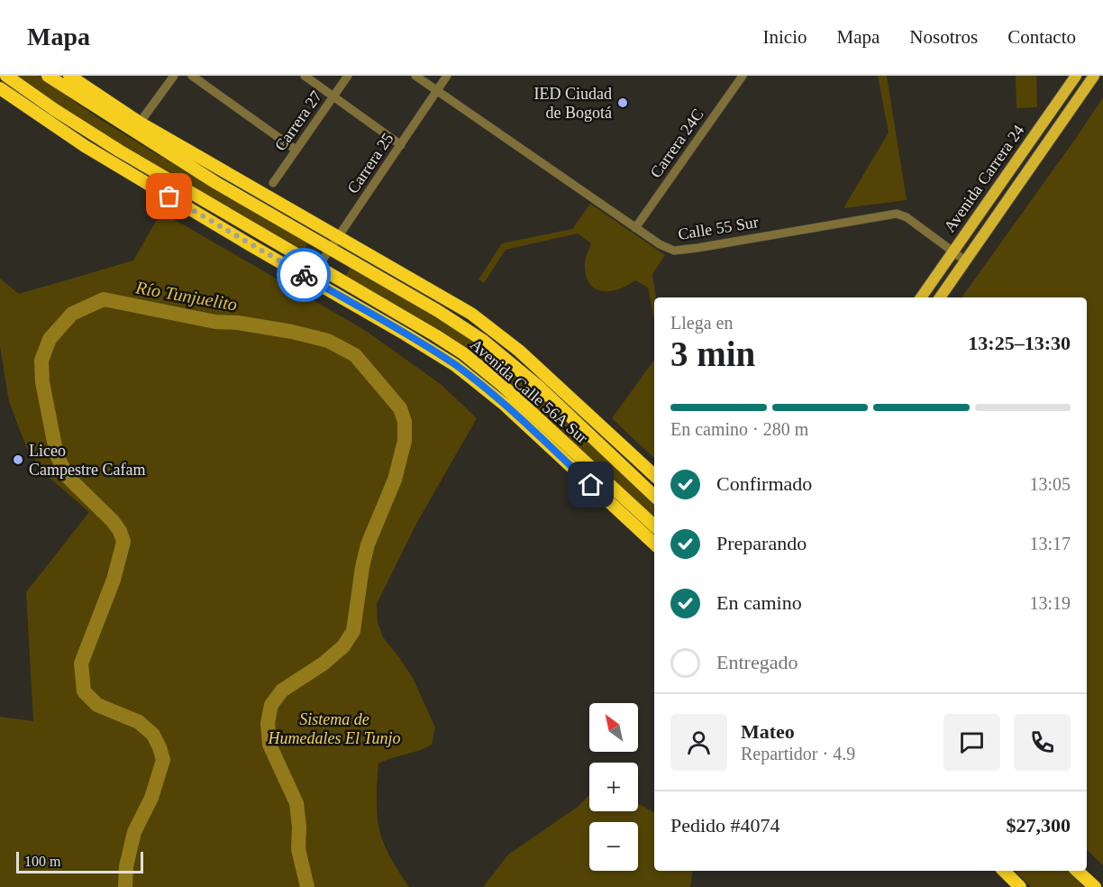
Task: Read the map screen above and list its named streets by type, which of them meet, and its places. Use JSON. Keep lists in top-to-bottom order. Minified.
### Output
{"streets":{"highway":["Avenida Calle 56A Sur"],"main road":["Avenida Carrera 24"],"street":["Carrera 27","Carrera 24C","Carrera 25","Calle 55 Sur"]},"crossings":[["Carrera 24C","Calle 55 Sur"],["Carrera 25","Calle 55 Sur"],["Carrera 25","Avenida Calle 56A Sur"],["Avenida Carrera 24","Calle 55 Sur"]],"water":["Río Tunjuelito"],"parks":["Sistema de Humedales El Tunjo"],"places":["IED Ciudad de Bogotá","Liceo Campestre Cafam"],"scale_bar":"100 m","north":"top left","page":{"header":"Mapa","nav":["Inicio","Mapa","Nosotros","Contacto"],"heading":["3 min","Llega en","13:25–13:30"],"panel":["Mateo","Repartidor · 4.9","Pedido #4074","$27,300"],"bar":"En camino · 280 m","list":[["Confirmado","13:05"],["Preparando","13:17"],["En camino","13:19"],"Entregado"],"map_buttons":["+","−"],"scale":"100 m"}}
